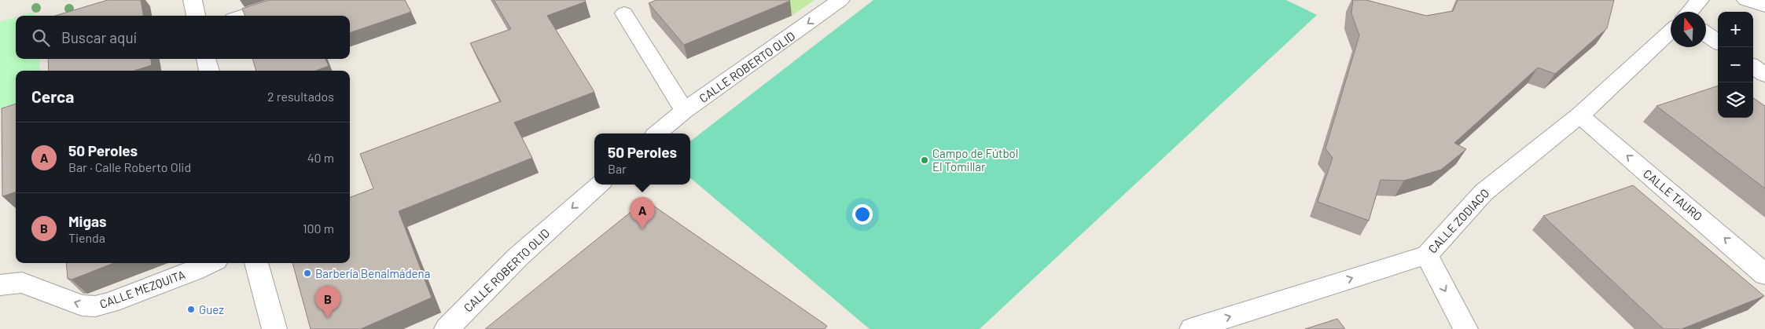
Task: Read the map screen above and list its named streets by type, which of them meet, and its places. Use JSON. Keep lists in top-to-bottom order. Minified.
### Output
{"streets":{"street":["CALLE ROBERTO OLID","CALLE TAURO","CALLE ZODIACO","CALLE MEZQUITA"]},"crossings":[["CALLE TAURO","CALLE ZODIACO"]],"one_way":["CALLE ROBERTO OLID","CALLE TAURO","CALLE ZODIACO","CALLE MEZQUITA"],"places":["Campo de Fútbol El Tomillar","Barbería Benalmádena","Guez"],"north":"top","page":{"map_buttons":["+","−"],"search":"Buscar aquí","heading":["Cerca","2 resultados"],"list":[{"mark":"A","name":"50 Peroles","note":"Bar · Calle Roberto Olid","value":"40 m"},{"mark":"B","name":"Migas","note":"Tienda","value":"100 m"}],"popup":["50 Peroles","Bar"],"pins":["A","B"]}}
